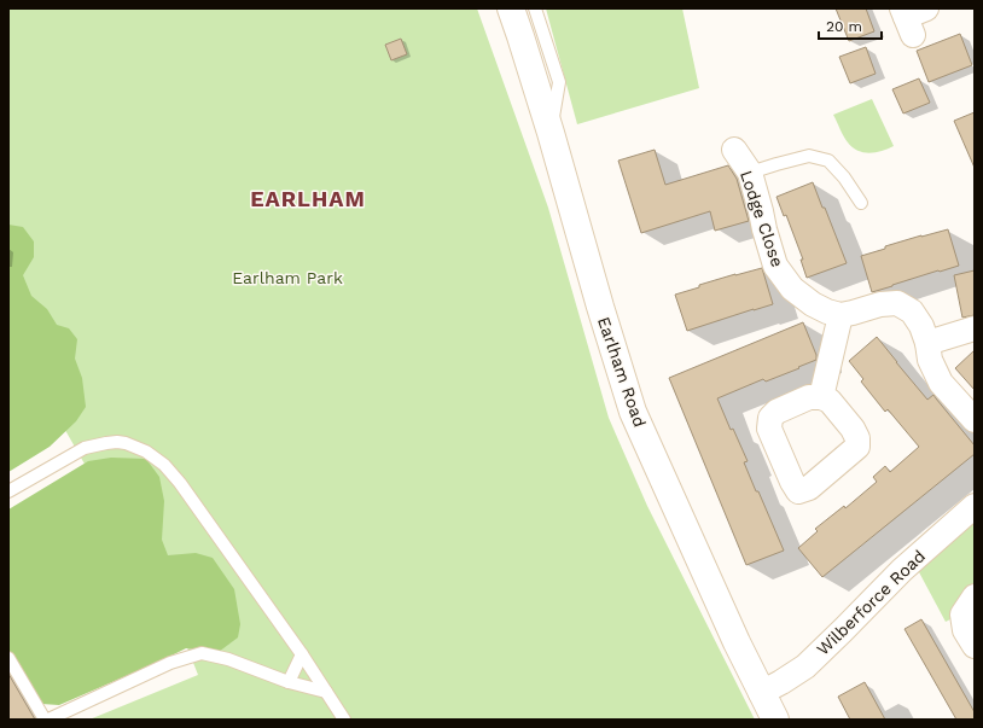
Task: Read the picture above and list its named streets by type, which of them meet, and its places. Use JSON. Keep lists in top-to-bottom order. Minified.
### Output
{"streets":{"main road":["Earlham Road"],"street":["Lodge Close","Wilberforce Road"]},"crossings":[["Earlham Road","Wilberforce Road"]],"districts":["EARLHAM"],"parks":["Earlham Park"],"scale_bar":"20 m"}
